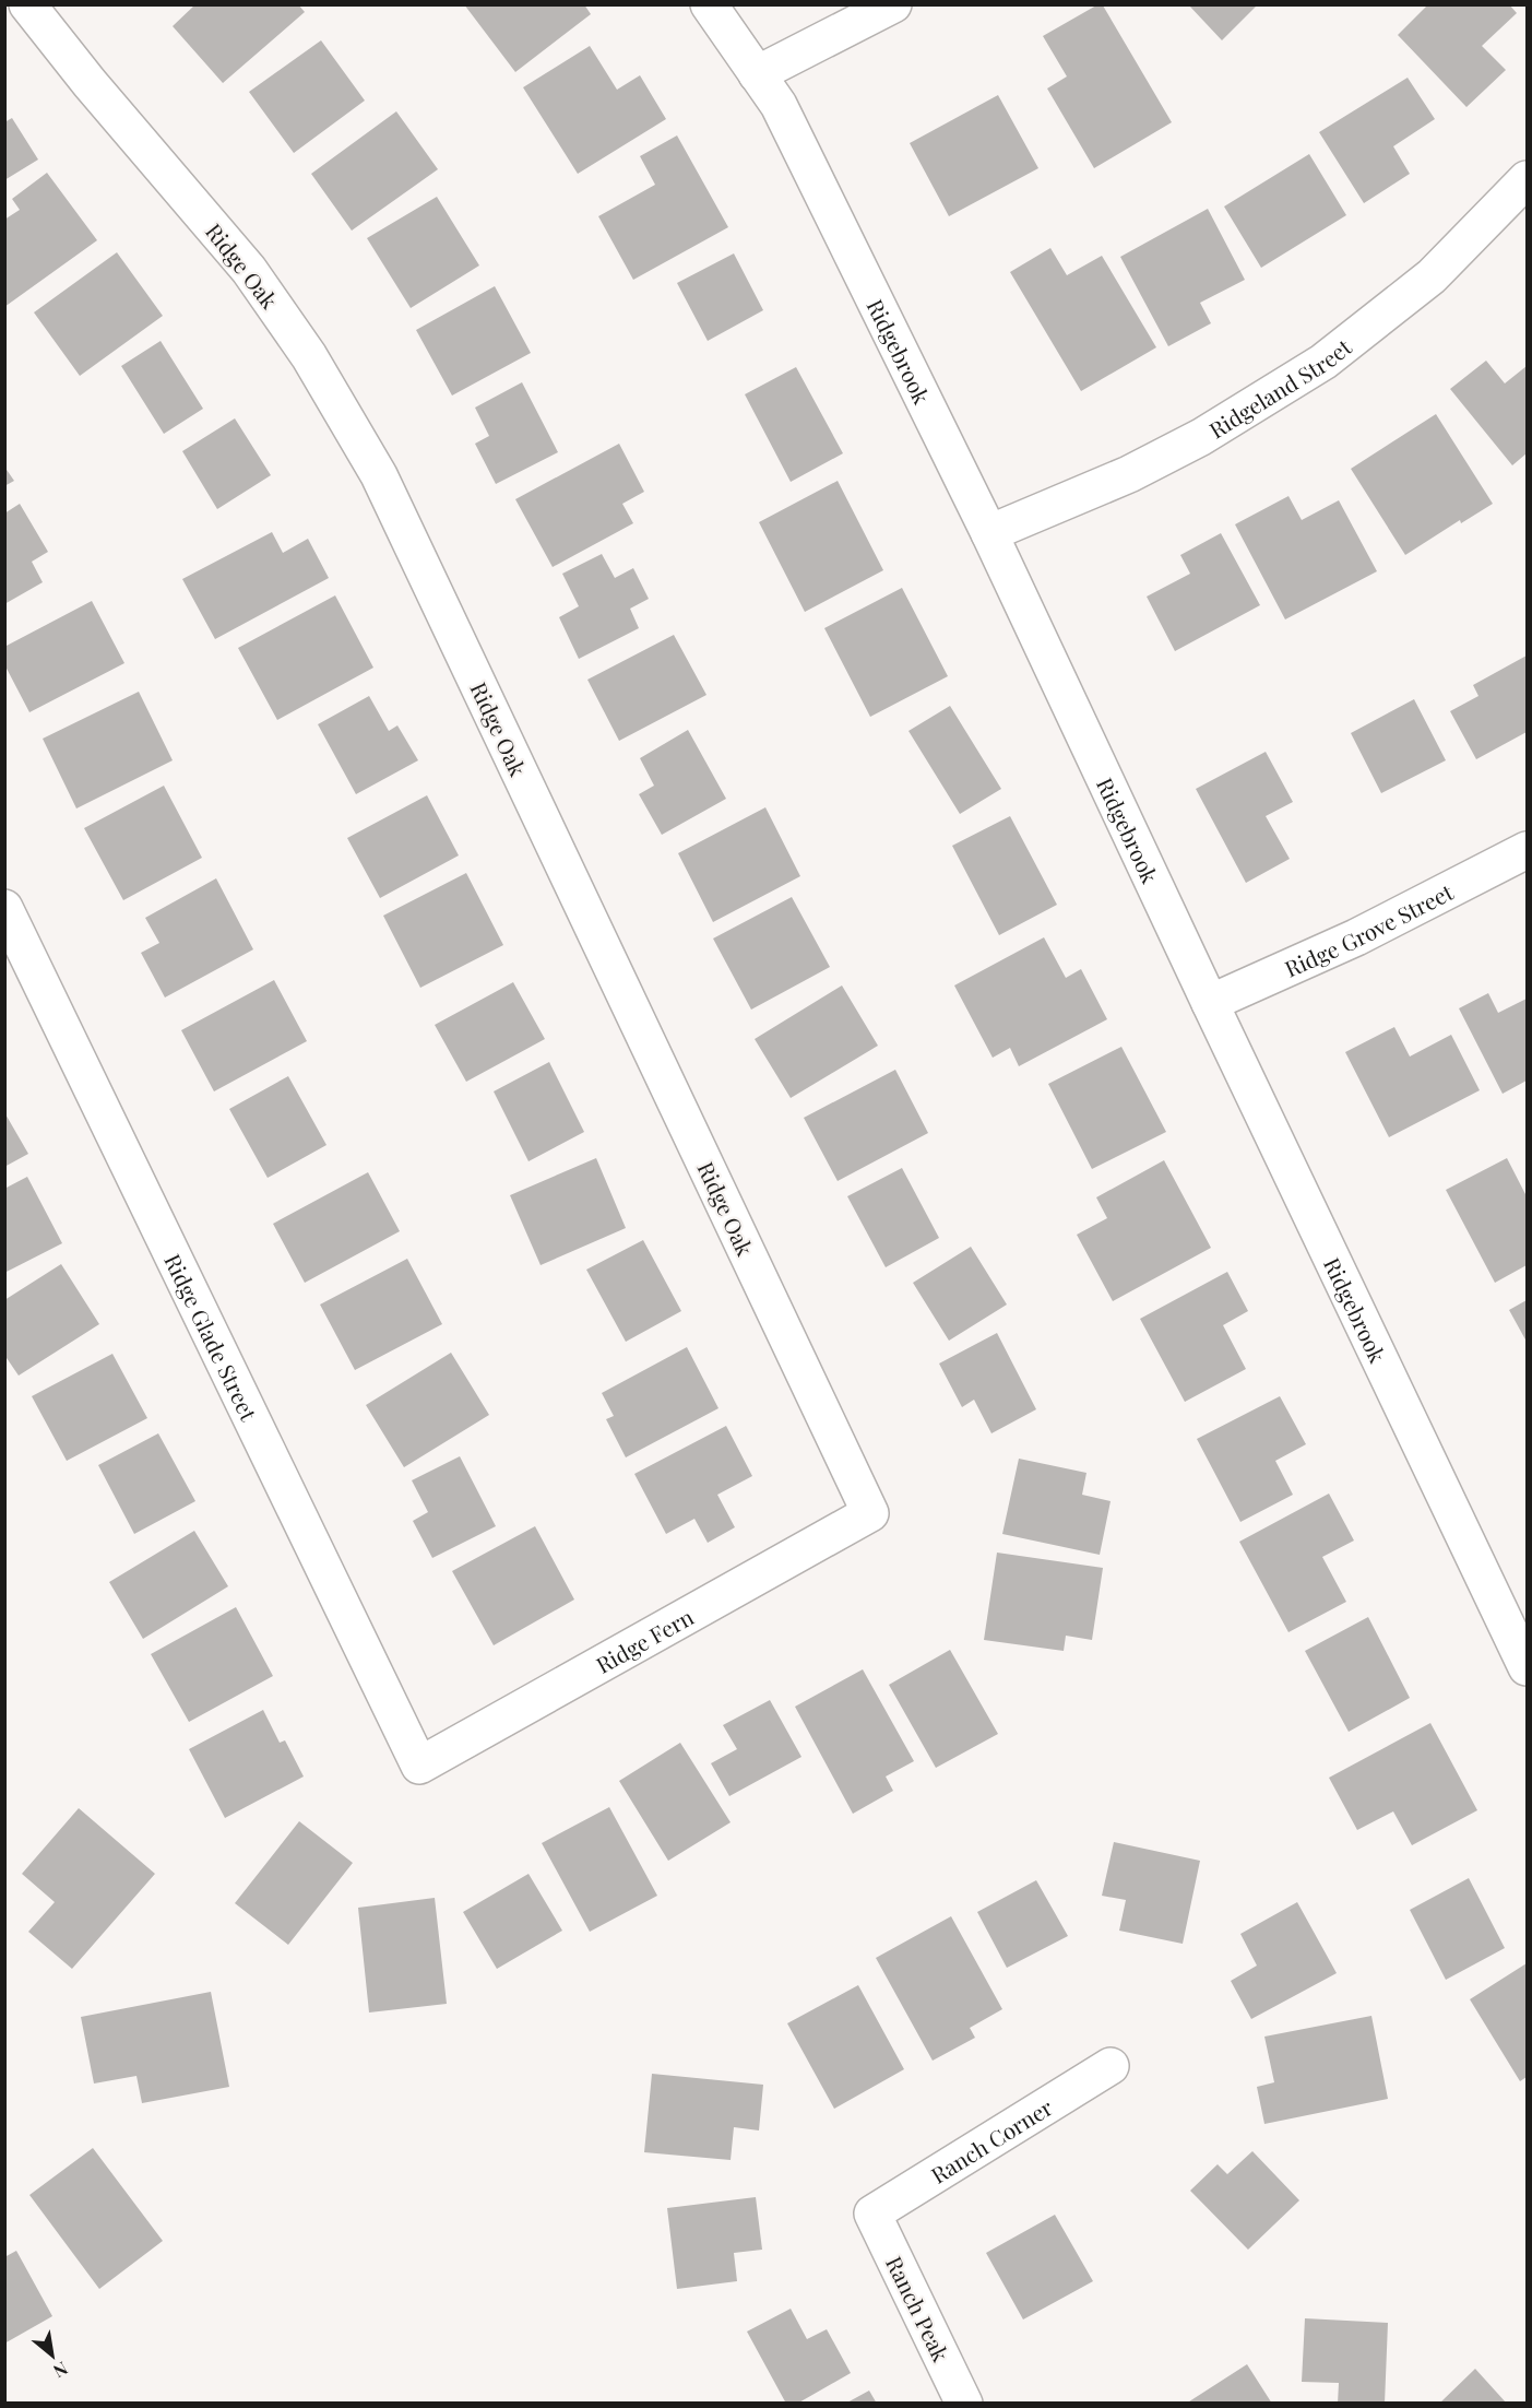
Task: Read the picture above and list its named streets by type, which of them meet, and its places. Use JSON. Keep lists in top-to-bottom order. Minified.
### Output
{"streets":{"street":["Ridge Oak","Ridgebrook","Ridgeland Street","Ridge Grove Street","Ridge Glade Street","Ridge Fern","Ranch Corner","Ranch Peak"]},"crossings":[["Ridge Oak","Ridge Fern"],["Ridgebrook","Ridgeland Street"],["Ridgebrook","Ridge Grove Street"],["Ridge Glade Street","Ridge Fern"],["Ranch Corner","Ranch Peak"]],"north":"bottom right"}
